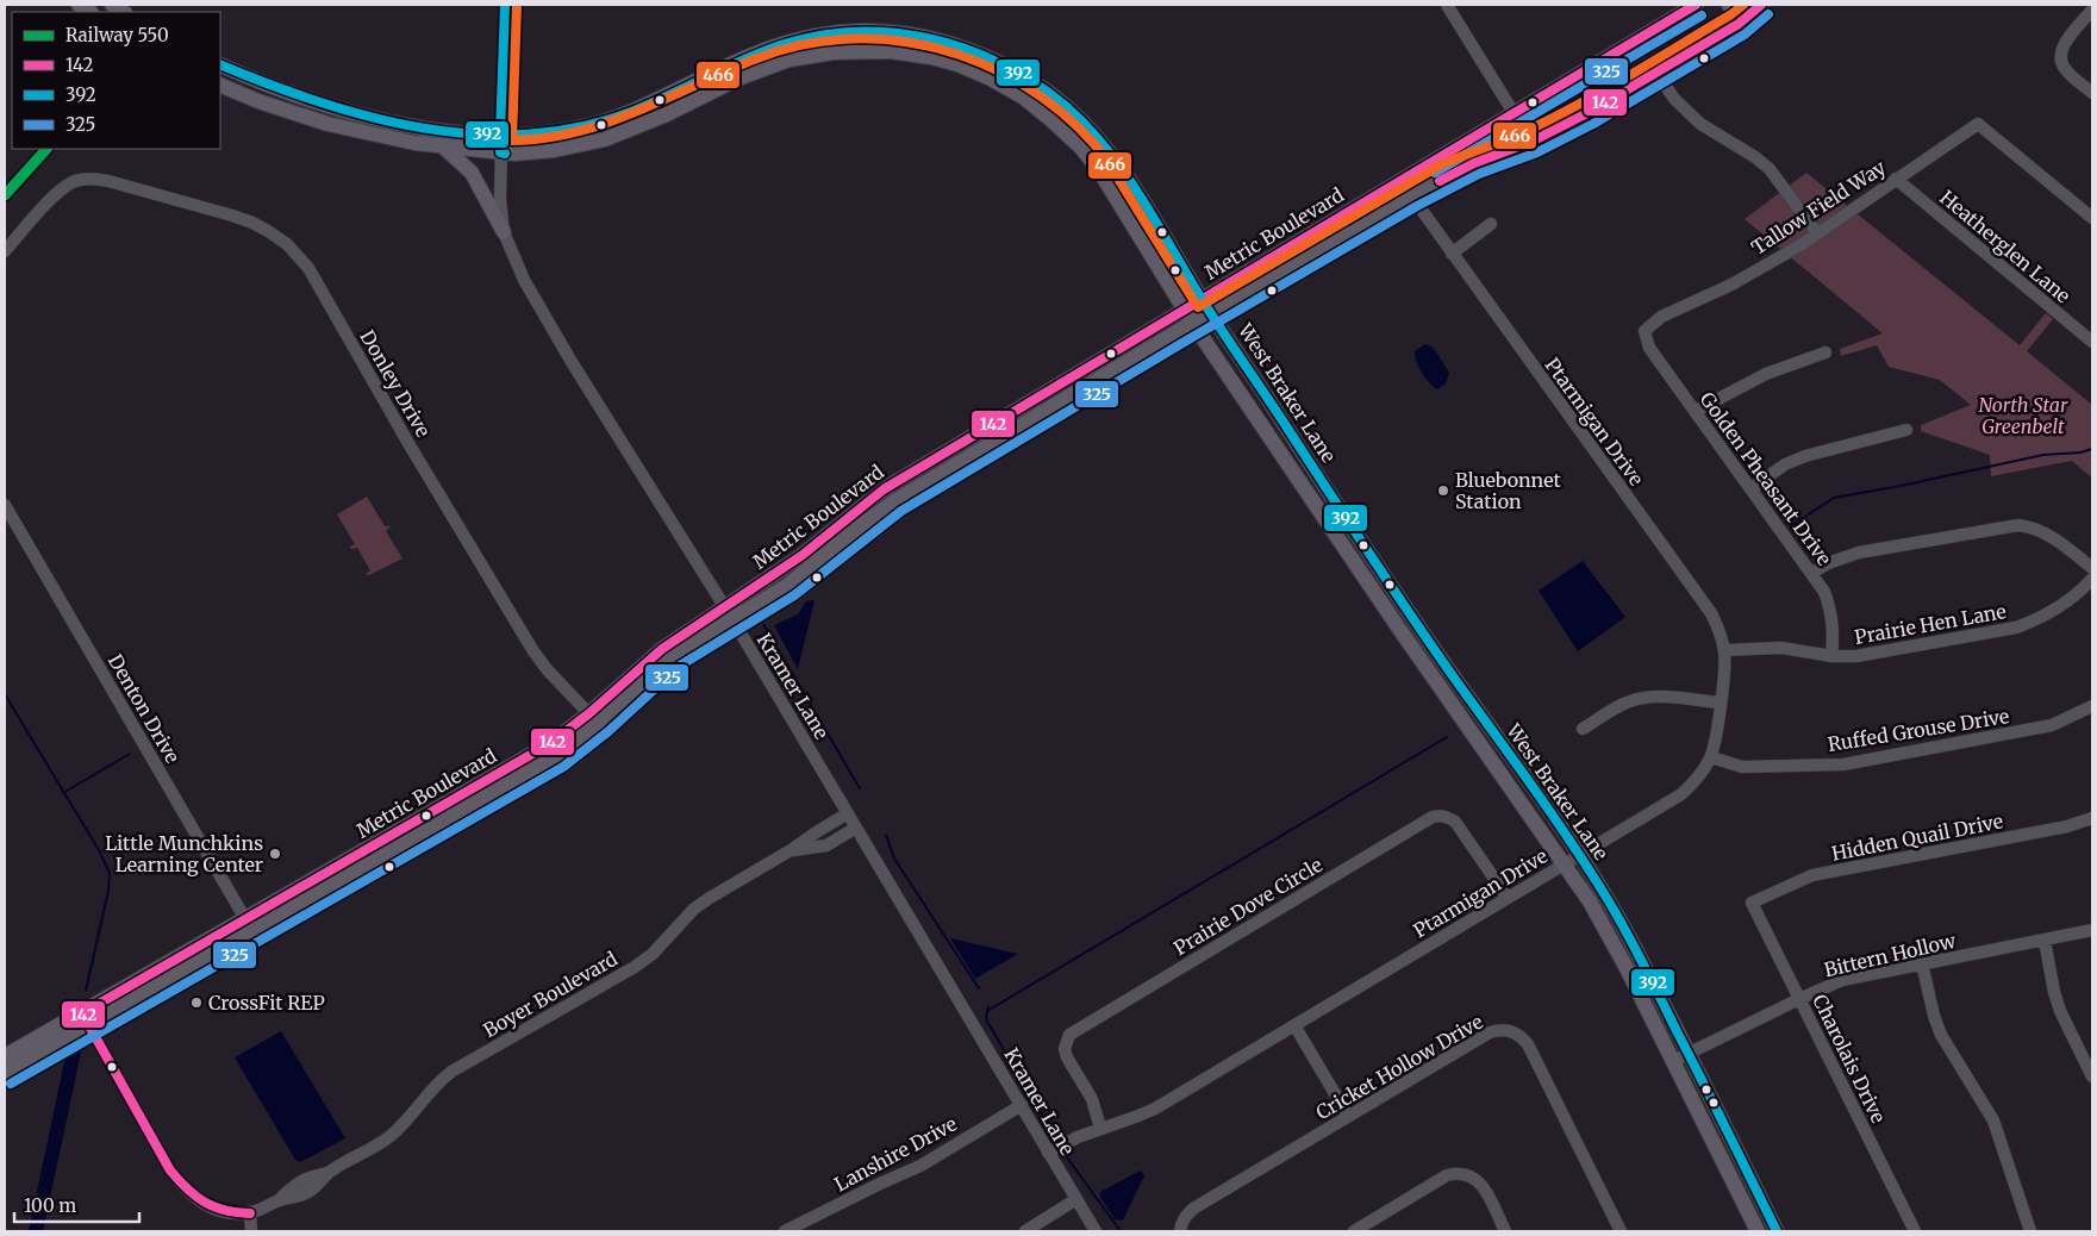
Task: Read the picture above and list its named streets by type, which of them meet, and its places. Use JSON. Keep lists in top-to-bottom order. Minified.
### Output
{"streets":{"main road":["Metric Boulevard","West Braker Lane"],"street":["Tallow Field Way","Heatherglen Lane","Donley Drive","Ptarmigan Drive","Golden Pheasant Drive","Prairie Hen Lane","Kramer Lane","Denton Drive","Ruffed Grouse Drive","Hidden Quail Drive","Prairie Dove Circle","Bittern Hollow","Boyer Boulevard","Charolais Drive","Cricket Hollow Drive","Lanshire Drive"]},"crossings":[["Tallow Field Way","Heatherglen Lane"],["Tallow Field Way","Golden Pheasant Drive"],["Metric Boulevard","Donley Drive"],["Metric Boulevard","West Braker Lane"],["Metric Boulevard","Ptarmigan Drive"],["Metric Boulevard","Kramer Lane"],["Metric Boulevard","Denton Drive"],["West Braker Lane","Ptarmigan Drive"],["West Braker Lane","Kramer Lane"],["West Braker Lane","Bittern Hollow"],["Ptarmigan Drive","Prairie Hen Lane"],["Ptarmigan Drive","Kramer Lane"],["Ptarmigan Drive","Ruffed Grouse Drive"],["Ptarmigan Drive","Prairie Dove Circle"],["Golden Pheasant Drive","Prairie Hen Lane"],["Kramer Lane","Boyer Boulevard"],["Kramer Lane","Lanshire Drive"],["Hidden Quail Drive","Charolais Drive"],["Bittern Hollow","Charolais Drive"]],"parks":["North Star Greenbelt"],"places":["Bluebonnet Station","Little Munchkins Learning Center","CrossFit REP"],"lines":["transit line 142","transit line 392","transit line 466","transit line 325","rail line 550"],"legend":["Railway 550","142","392","325"],"scale_bar":"100 m"}
